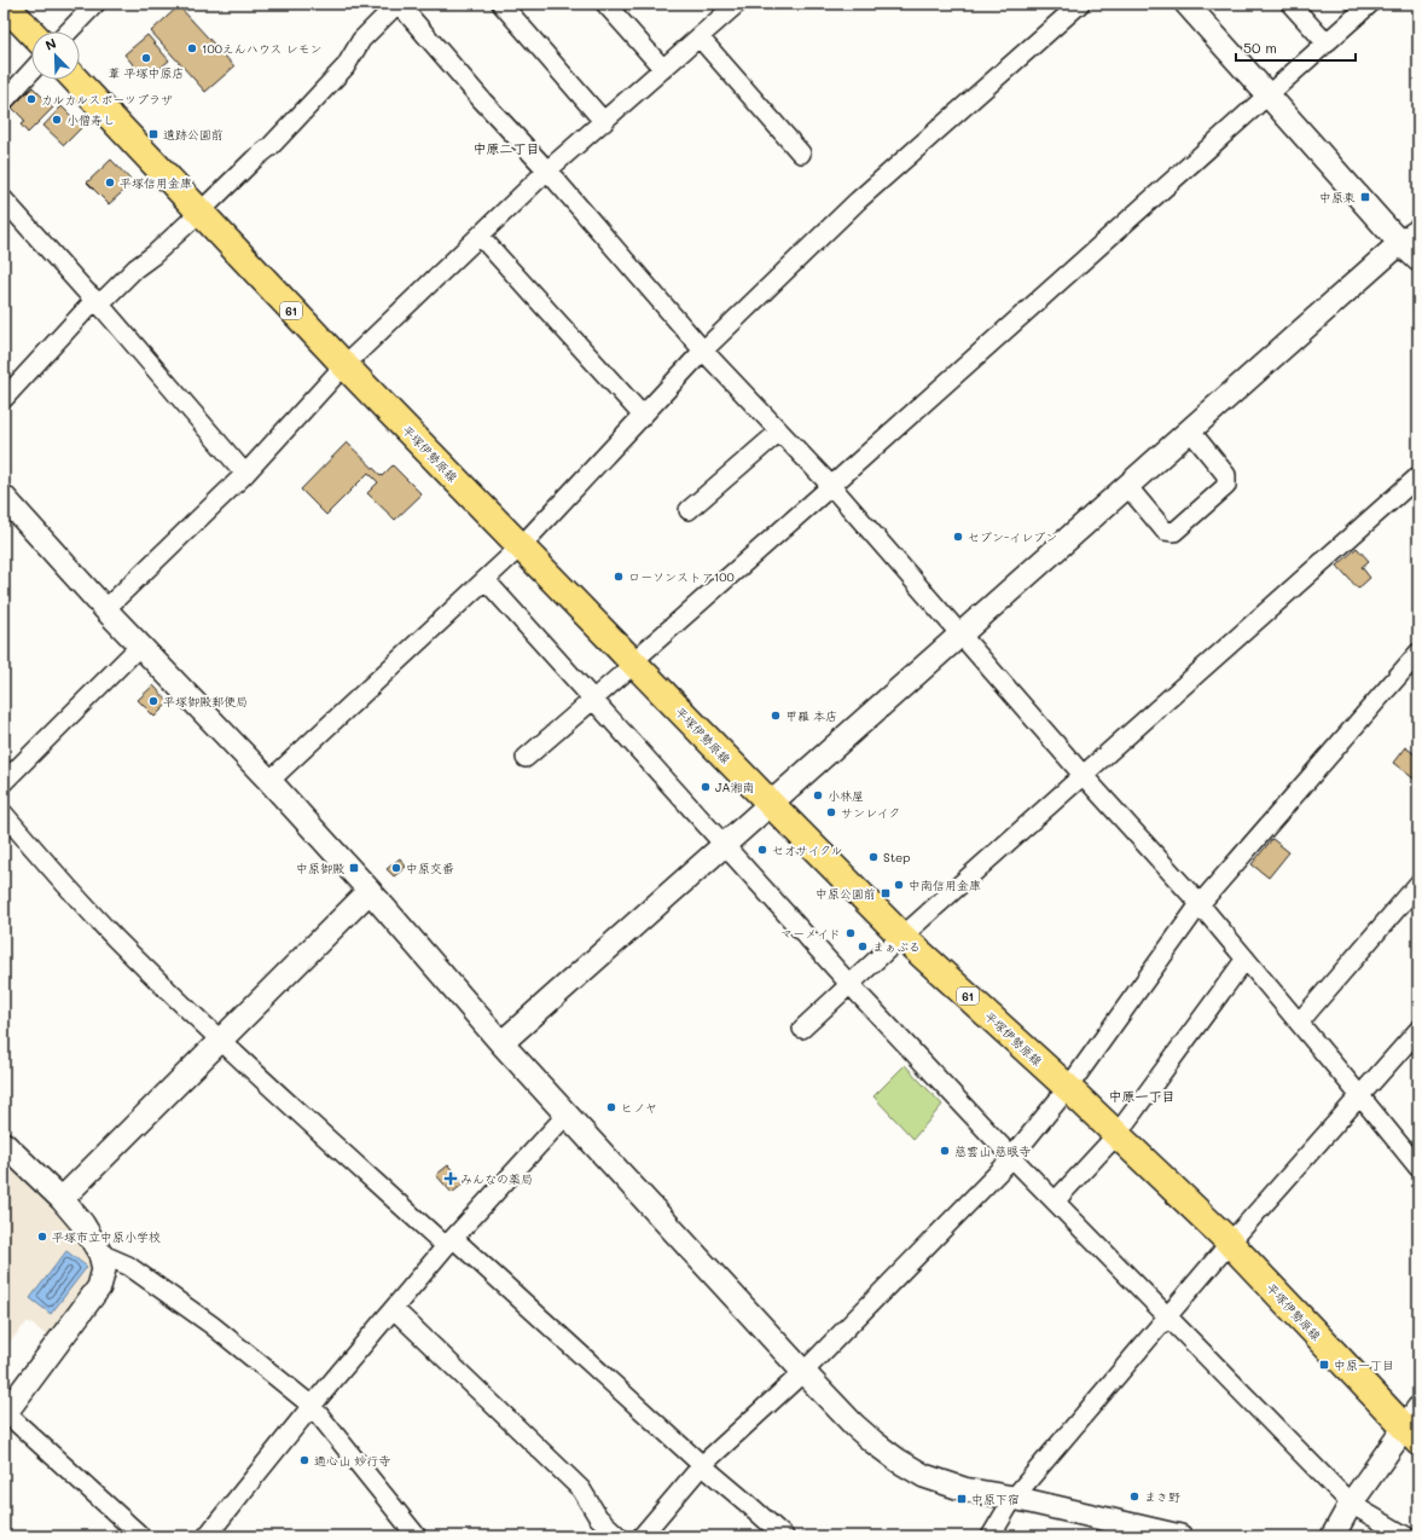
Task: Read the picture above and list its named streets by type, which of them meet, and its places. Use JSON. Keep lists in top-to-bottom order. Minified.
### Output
{"streets":{"main road":["61","平塚伊勢原線"]},"districts":["中原二丁目","中原一丁目"],"places":{"other":["100えんハウス レモン","葦 平塚中原店","カルカルスポーツプラザ","小僧寿し","平塚信用金庫","セブン-イレブン","ローソンストア100","平塚御殿郵便局","甲羅 本店","JA湘南","小林屋","サンレイク","セオサイクル","Step","中原交番","中南信用金庫","マーメイド","まぁぶる","ヒノヤ","慈雲山 慈眼寺","平塚市立中原小学校","通心山 妙行寺","まき野"],"transit":["遺跡公園前","中原東","中原御殿","中原公園前","中原一丁目","中原下宿"],"health":["みんなの薬局"]},"scale_bar":"50 m","north":"top left"}
